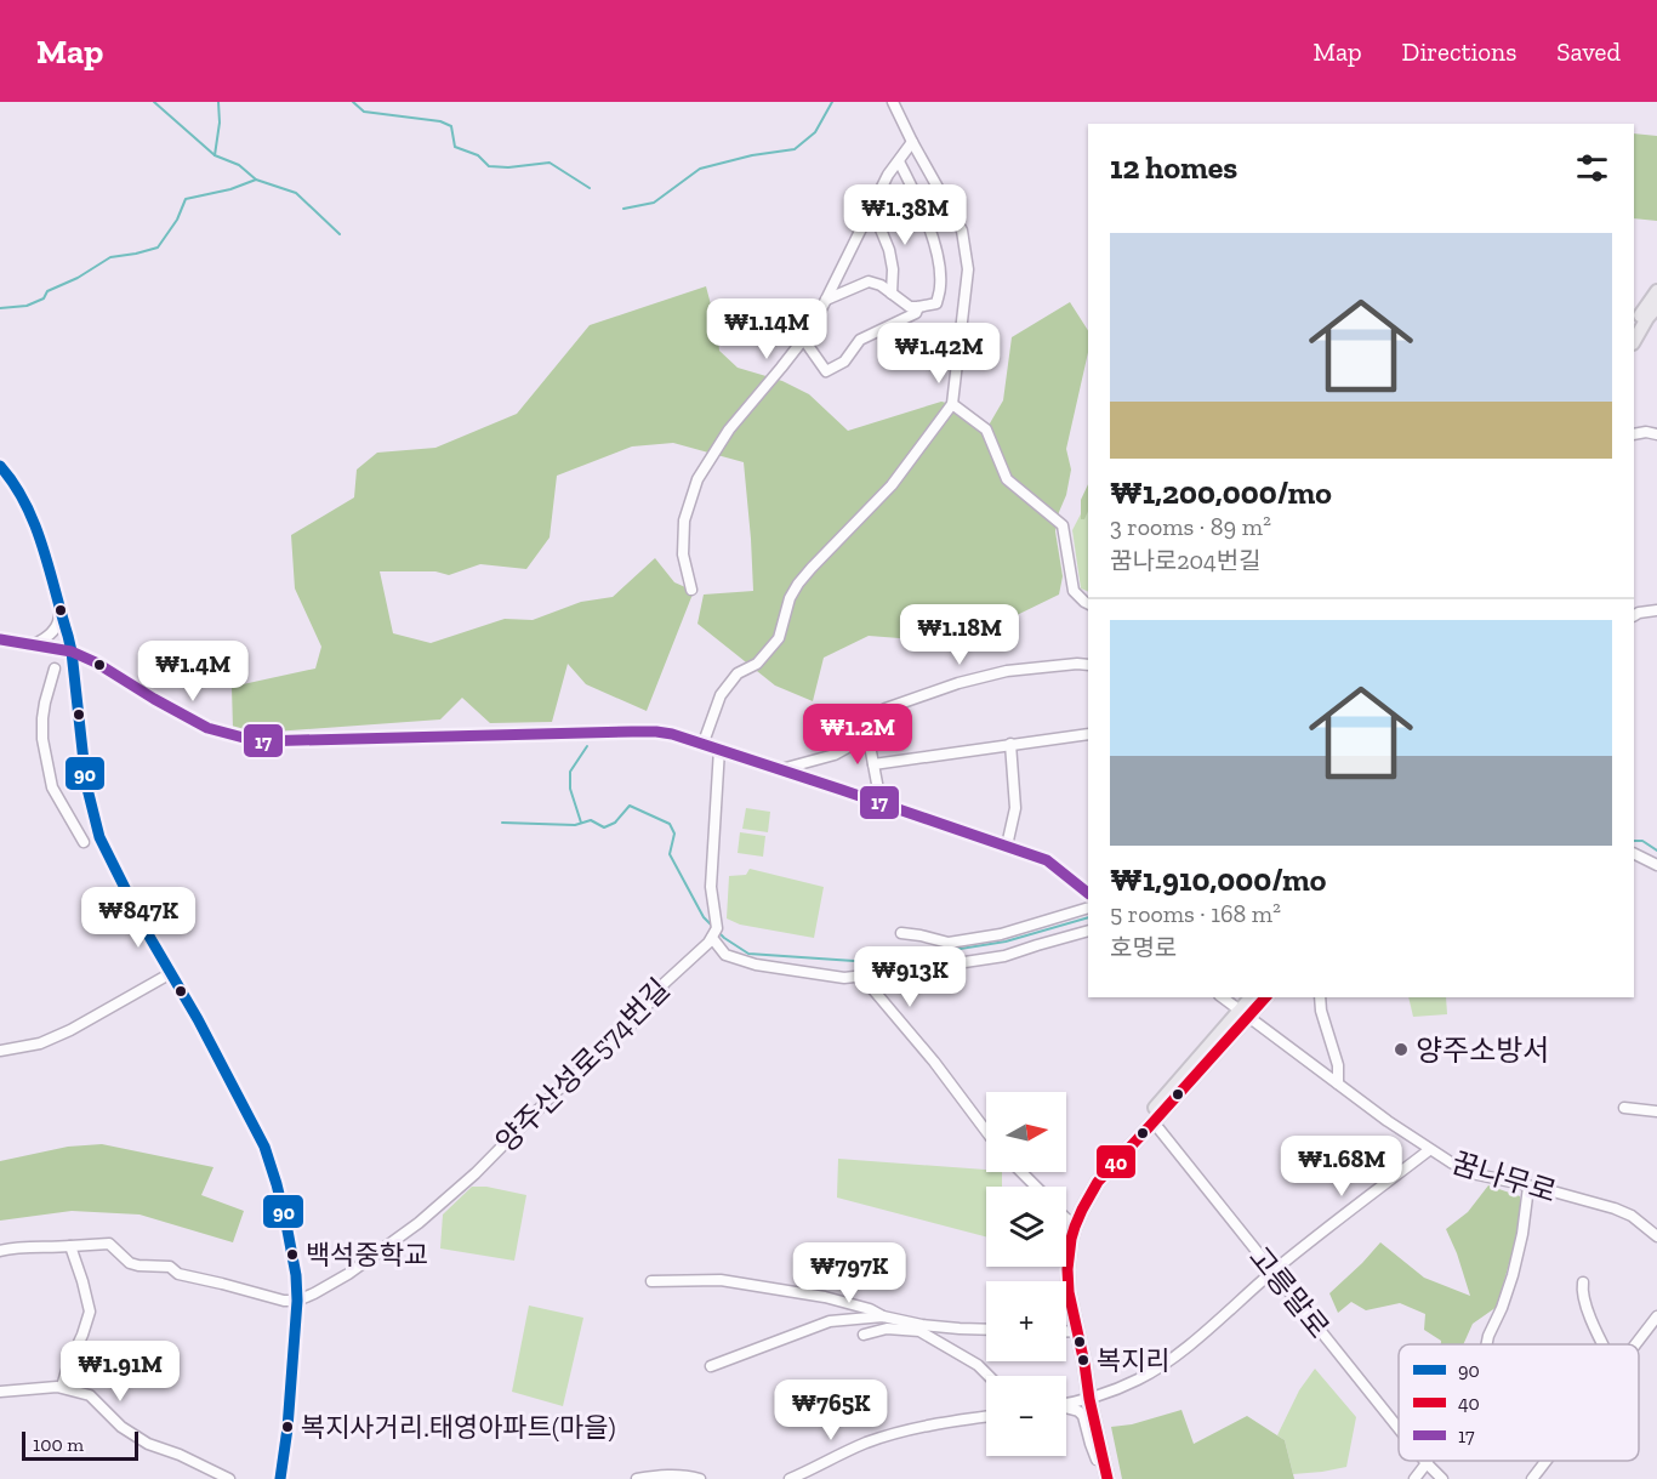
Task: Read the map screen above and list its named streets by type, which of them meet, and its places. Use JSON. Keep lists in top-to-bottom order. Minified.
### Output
{"streets":{"street":["양주산성로574번길","꿈나무로","고릉말로"]},"places":["양주소방서","백석중학교","복지리","복지사거리.태영아파트(마을)"],"lines":["transit line 90","transit line 17","transit line 40"],"legend":["90","40","17"],"scale_bar":"100 m","north":"right","page":{"header":"Map","nav":["Map","Directions","Saved"],"heading":"12 homes","price":["₩1.38M","₩1.14M","₩1.42M","₩1.18M","₩1.4M","₩1.2M","₩847K","₩913K","₩1.68M","₩797K","₩1.91M","₩765K"],"list":[{"name":"₩1,200,000/mo","note":"3 rooms · 89 m² · 꿈나로204번길"},{"name":"₩1,910,000/mo","note":"5 rooms · 168 m² · 호명로"}],"map_buttons":["+","−"],"scale":"100 m"}}
